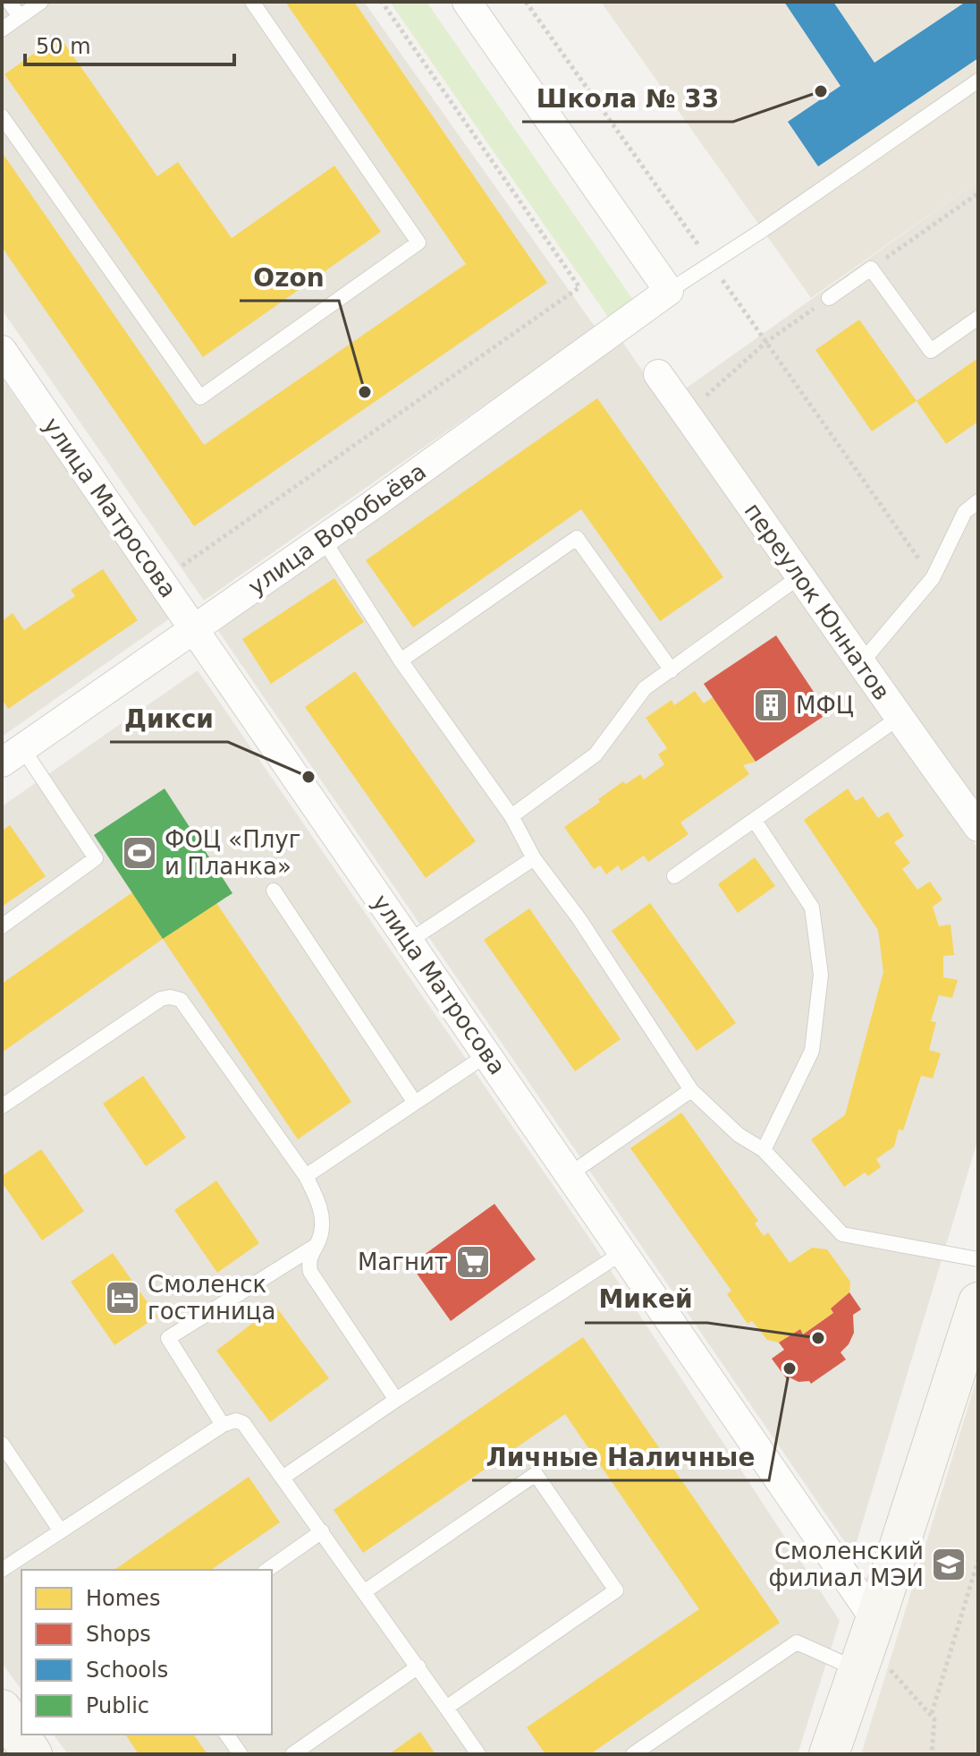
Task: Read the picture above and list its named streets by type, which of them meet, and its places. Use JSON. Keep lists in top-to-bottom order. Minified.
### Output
{"streets":{"street":["улица Матросова","улица Воробьёва","переулок Юннатов"]},"crossings":[["улица Матросова","улица Воробьёва"]],"places":{"other":["Школа № 33","Ozon","Дикси","Микей","Личные Наличные"],"building":["МФЦ"],"sports":["ФОЦ «Плуг и Планка»"],"supermarket":["Магнит"],"hotel":["Смоленск гостиница"],"school or university":["Смоленский филиал МЭИ"]},"legend":["Homes","Shops","Schools","Public"],"scale_bar":"50 m"}
